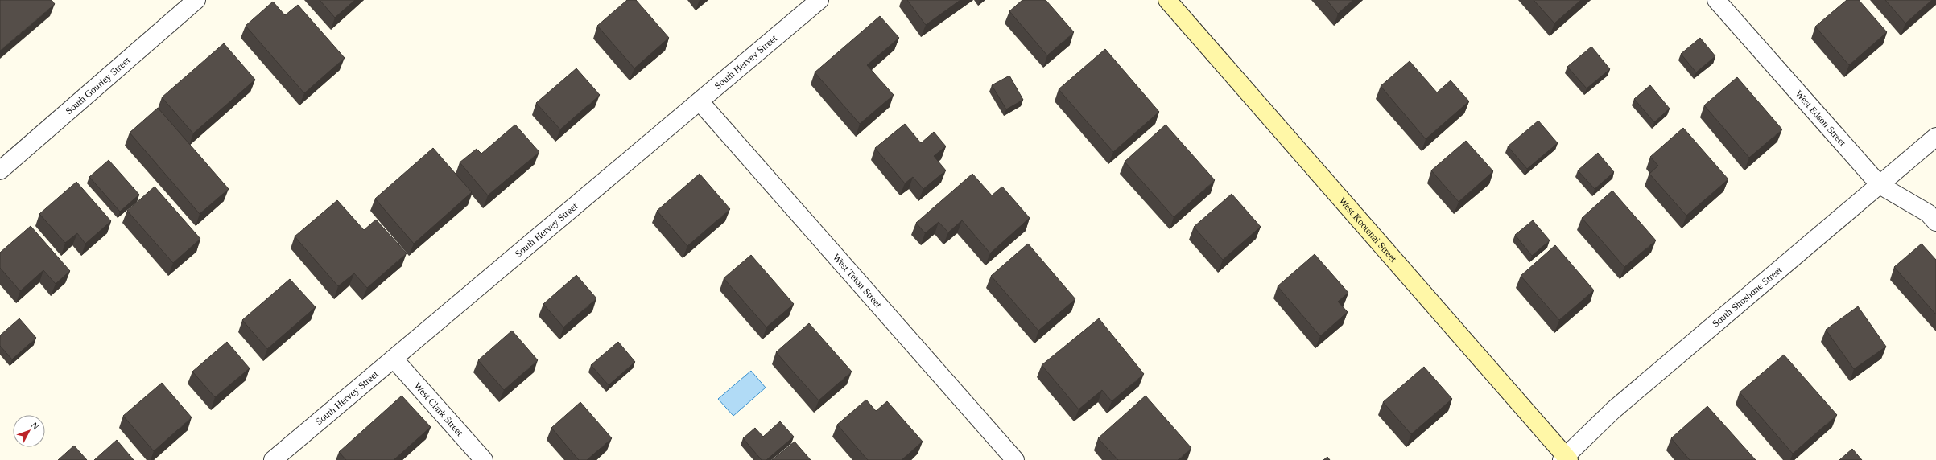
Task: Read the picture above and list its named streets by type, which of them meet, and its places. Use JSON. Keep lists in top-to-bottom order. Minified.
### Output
{"streets":{"street":["South Hervey Street","South Gourley Street","West Edson Street","West Kootenai Street","West Teton Street","South Shoshone Street","West Clark Street"]},"crossings":[["South Hervey Street","West Teton Street"],["South Hervey Street","West Clark Street"],["West Edson Street","South Shoshone Street"],["West Kootenai Street","South Shoshone Street"]],"north":"top right"}
